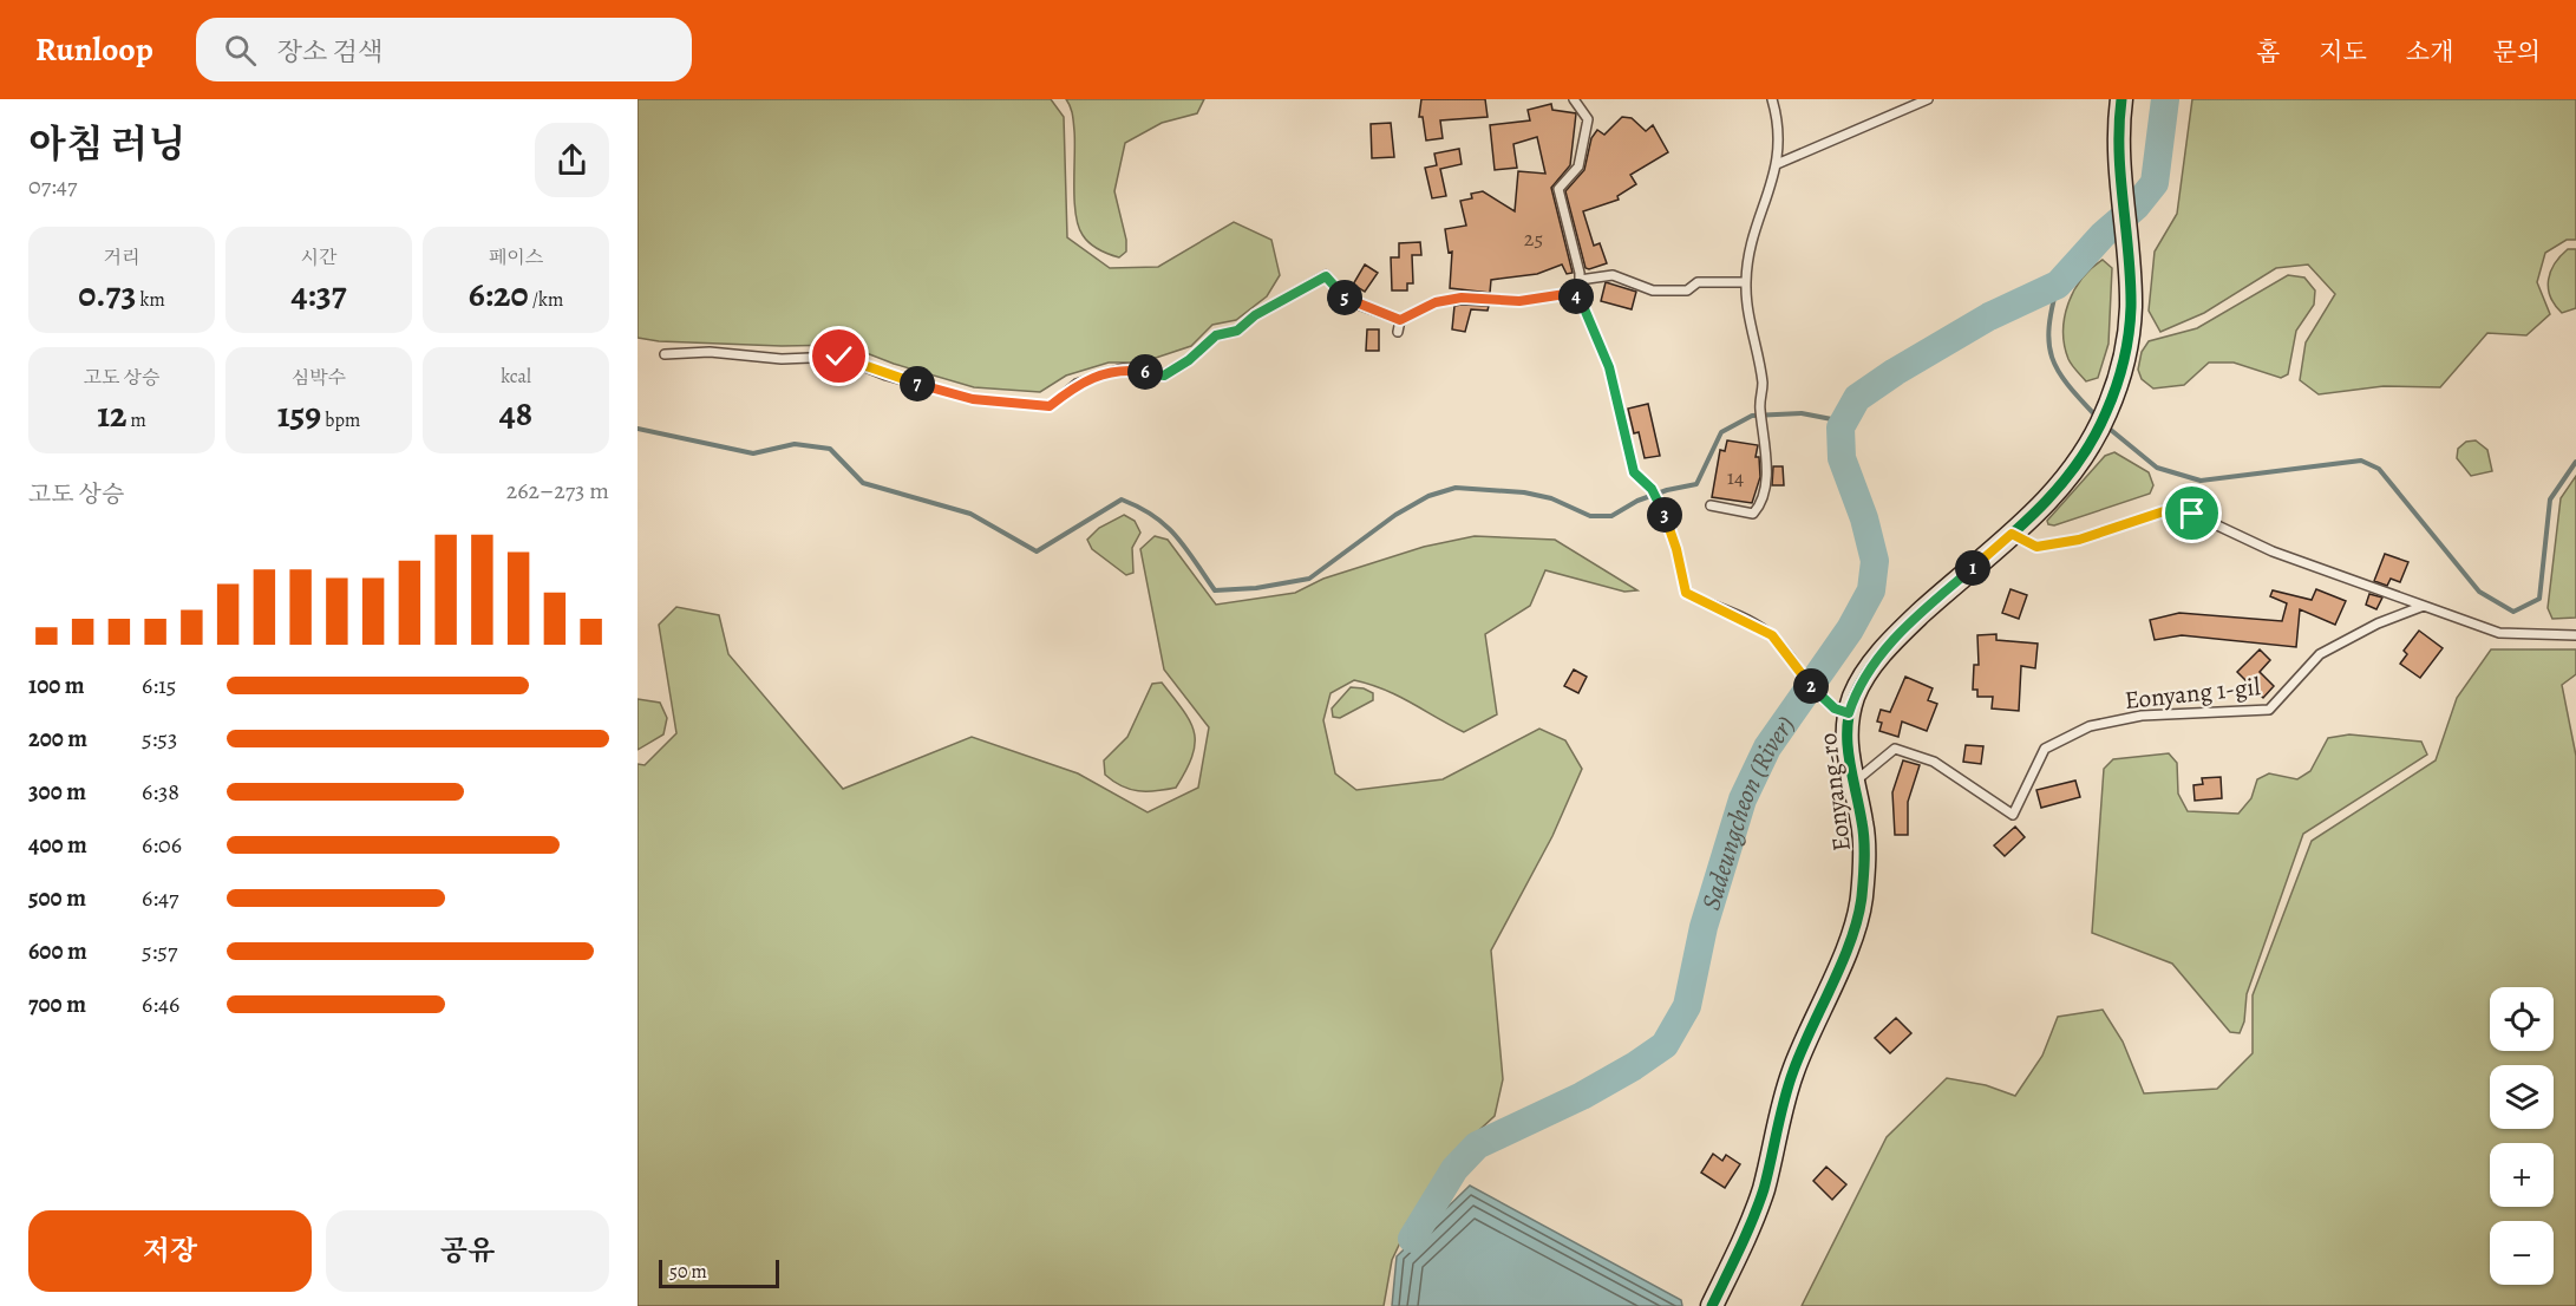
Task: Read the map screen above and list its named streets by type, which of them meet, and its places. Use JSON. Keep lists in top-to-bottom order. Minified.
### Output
{"streets":{"street":["Eonyang-ro"],"lane":["Eonyang 1-gil"]},"crossings":[["Eonyang 1-gil","Eonyang-ro"]],"water":["Sadeungcheon (River)"],"house_numbers":["25","14"],"scale_bar":"50 m","page":{"header":"Runloop","search":"장소 검색","nav":["홈","지도","소개","문의"],"heading":["아침 러닝","07:47"],"stats":[["거리","0.73 km"],["시간","4:37"],["페이스","6:20 /km"],["고도 상승","12 m"],["심박수","159 bpm"],["kcal","48"]],"pins":["4","5","6","7","3","1","2"],"chart":["고도 상승","262–273 m"],"list":[{"name":"100 m","note":"6:15"},{"name":"200 m","note":"5:53"},{"name":"300 m","note":"6:38"},{"name":"400 m","note":"6:06"},{"name":"500 m","note":"6:47"},{"name":"600 m","note":"5:57"},{"name":"700 m","note":"6:46"}],"map_buttons":["+","−"],"buttons":["저장","공유"],"scale":"50 m"}}
